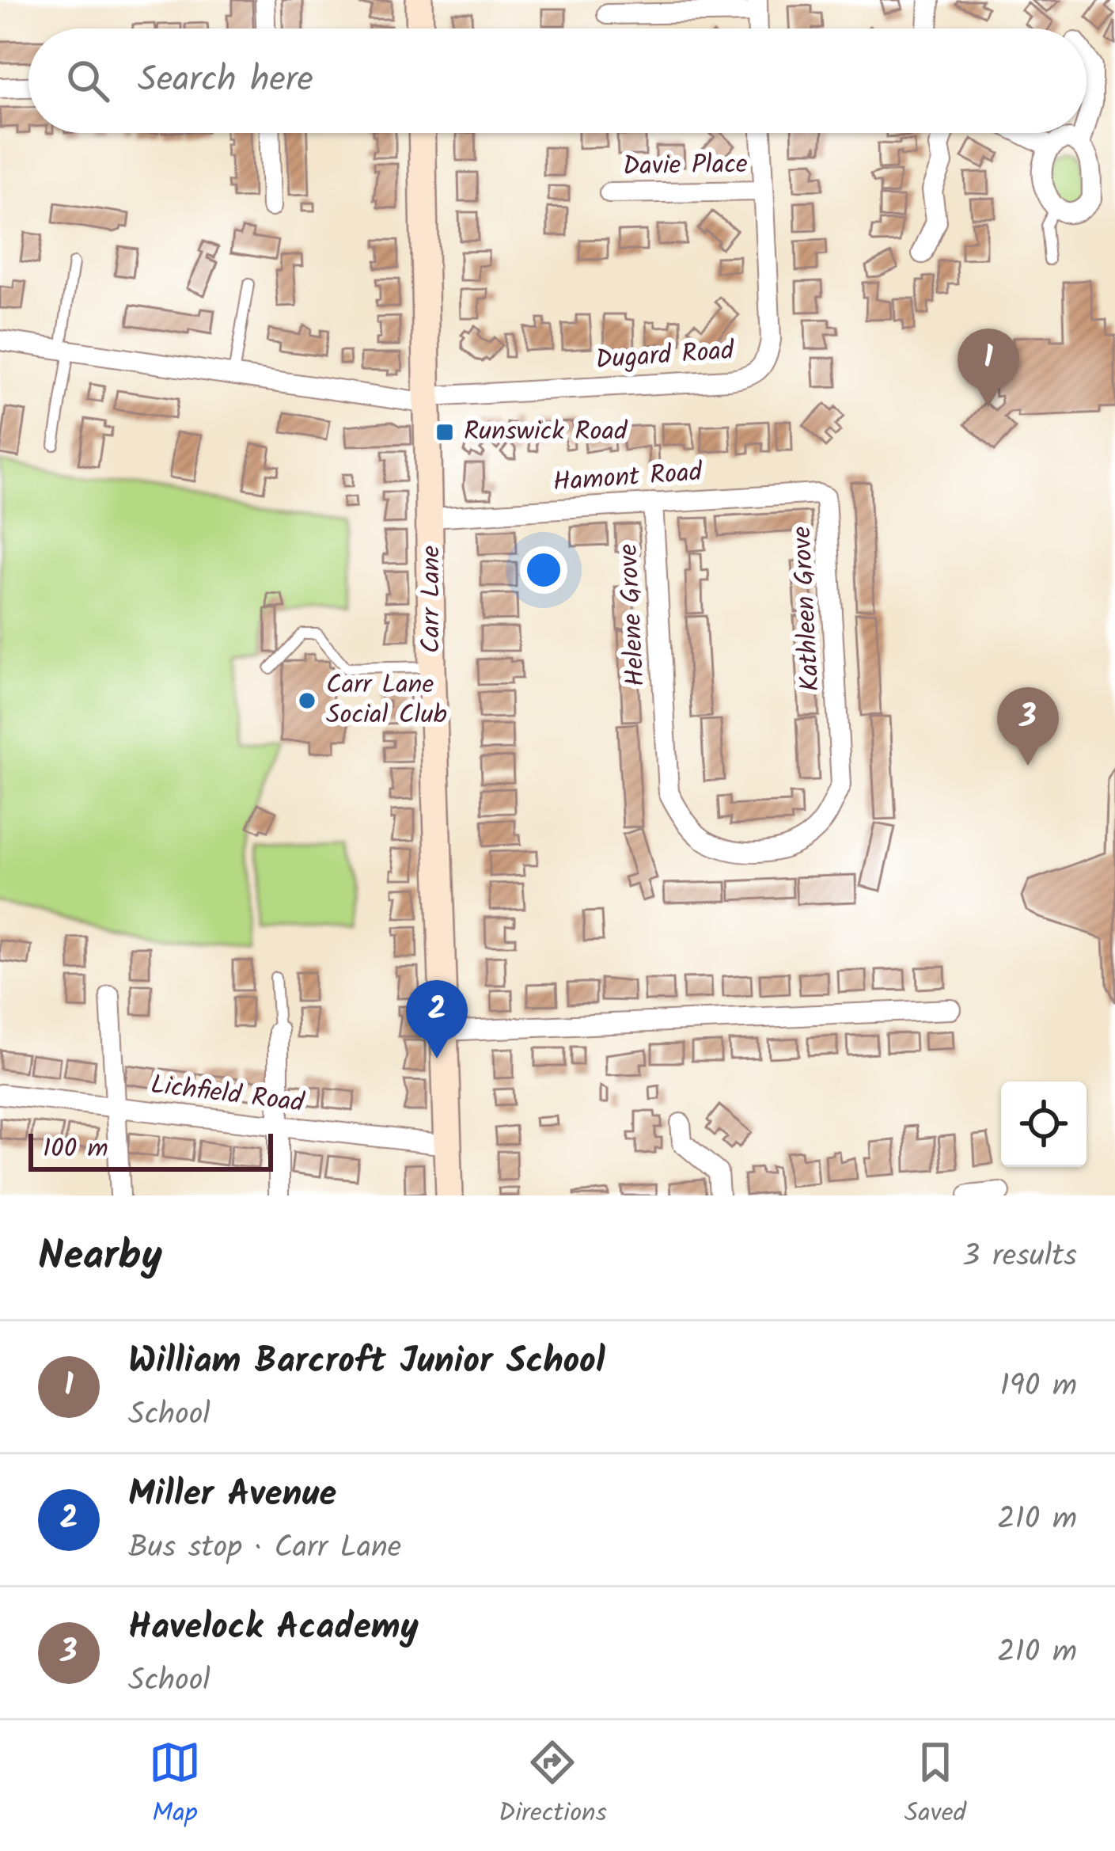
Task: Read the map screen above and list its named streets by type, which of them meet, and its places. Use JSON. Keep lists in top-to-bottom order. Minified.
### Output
{"streets":{"street":["Davie Place","Dugard Road","Hamont Road","Carr Lane","Kathleen Grove","Helene Grove","Lichfield Road"]},"crossings":[["Davie Place","Dugard Road"],["Dugard Road","Carr Lane"],["Hamont Road","Carr Lane"],["Hamont Road","Kathleen Grove"],["Hamont Road","Helene Grove"],["Carr Lane","Lichfield Road"],["Kathleen Grove","Helene Grove"]],"places":{"transit":["Runswick Road"],"other":["Carr Lane Social Club"]},"scale_bar":"100 m","page":{"search":"Search here","pins":["1","3","2"],"scale":"100 m","heading":["Nearby","3 results"],"list":[{"mark":"1","name":"William Barcroft Junior School","note":"School","value":"190 m"},{"mark":"2","name":"Miller Avenue","note":"Bus stop · Carr Lane","value":"210 m"},{"mark":"3","name":"Havelock Academy","note":"School","value":"210 m"}],"nav":["Map","Directions","Saved"]}}
